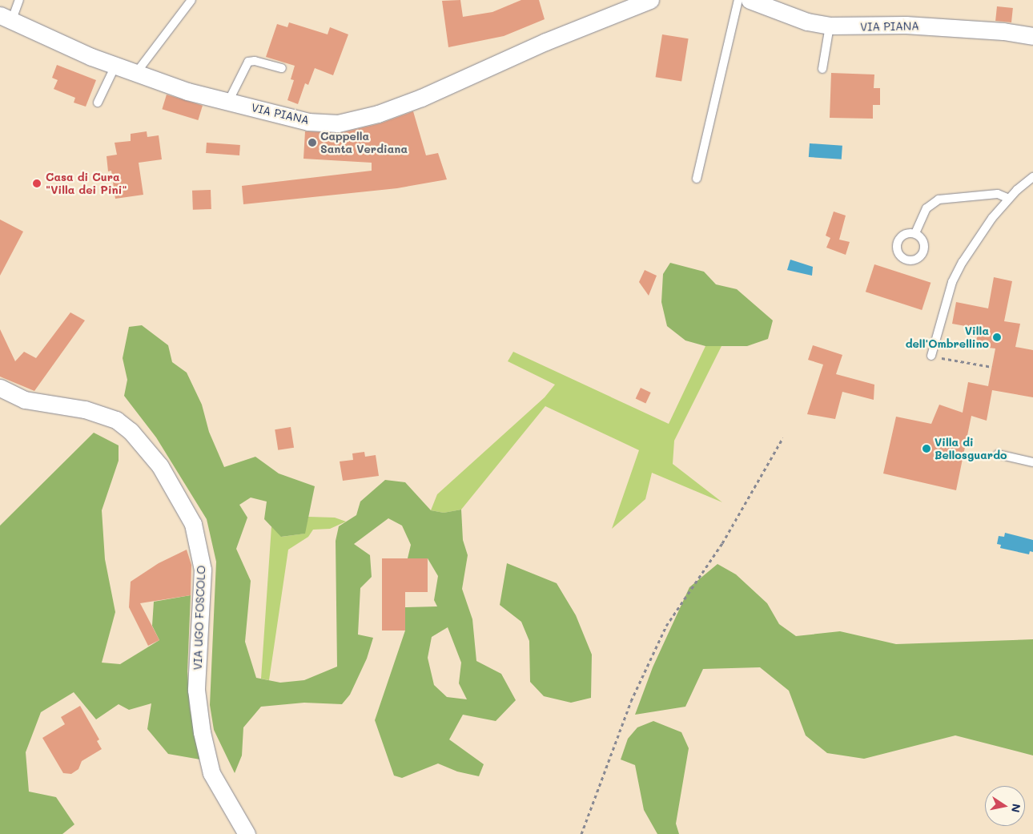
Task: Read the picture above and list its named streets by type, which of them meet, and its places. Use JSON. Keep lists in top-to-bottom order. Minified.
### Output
{"streets":{"street":["VIA PIANA","VIA UGO FOSCOLO"]},"places":["Cappella Santa Verdiana","Casa di Cura \"Villa dei Pini\"","Villa dell'Ombrellino","Villa di Bellosguardo"],"north":"right"}
